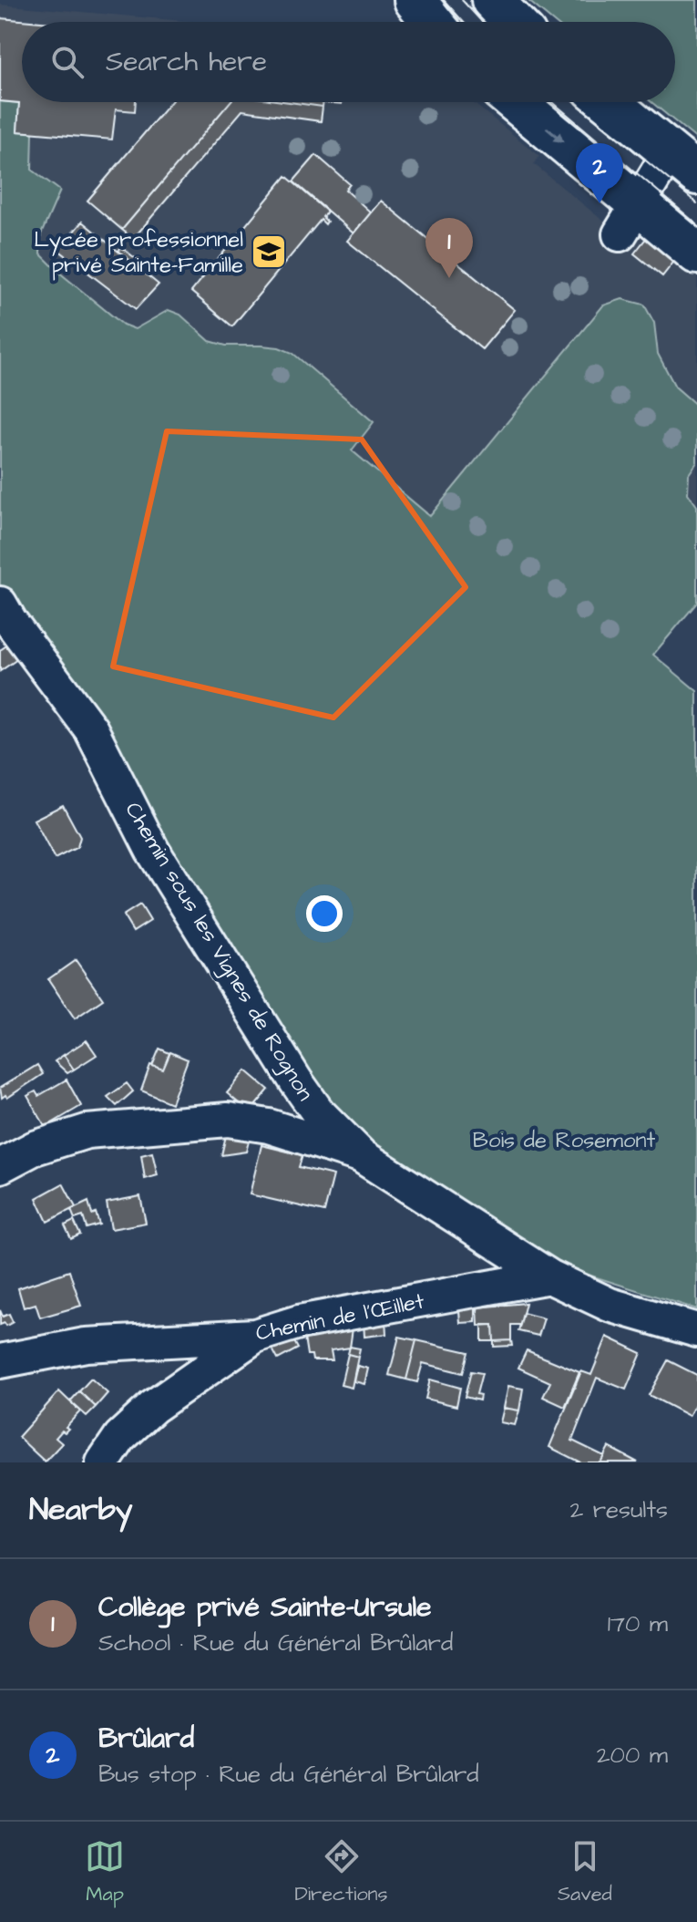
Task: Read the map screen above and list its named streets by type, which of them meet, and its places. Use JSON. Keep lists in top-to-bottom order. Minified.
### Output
{"streets":{"street":["Chemin sous les Vignes de Rognon","Chemin de l'Œillet"]},"crossings":[["Chemin sous les Vignes de Rognon","Chemin de l'Œillet"]],"parks":["Bois de Rosemont"],"places":{"school or university":["Lycée professionnel privé Sainte-Famille"]},"page":{"search":"Search here","pins":["2","1"],"heading":["Nearby","2 results"],"list":[{"mark":"1","name":"Collège privé Sainte-Ursule","note":"School · Rue du Général Brûlard","value":"170 m"},{"mark":"2","name":"Brûlard","note":"Bus stop · Rue du Général Brûlard","value":"200 m"}],"nav":["Map","Directions","Saved"]}}
